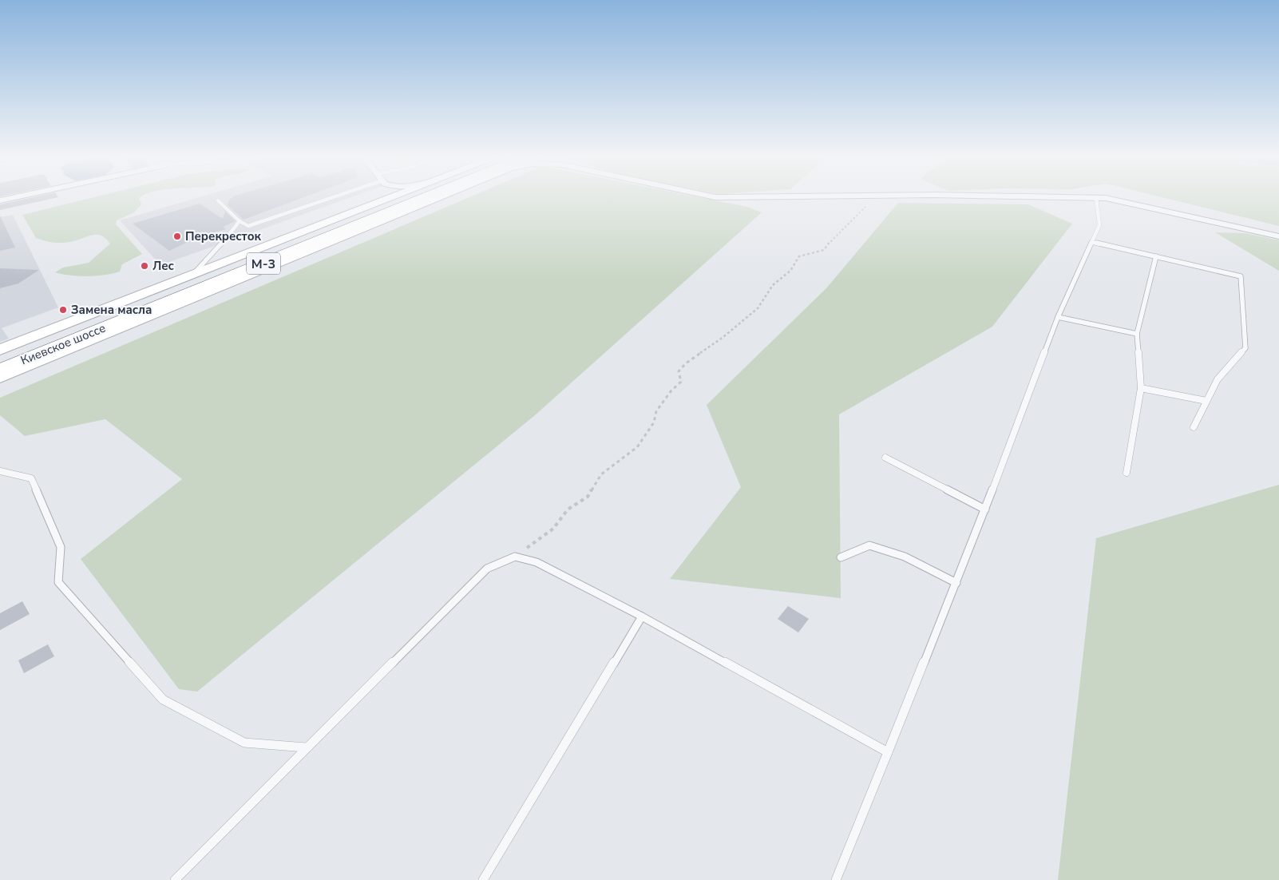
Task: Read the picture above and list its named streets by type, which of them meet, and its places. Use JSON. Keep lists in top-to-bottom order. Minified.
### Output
{"streets":{"highway":["М-3","Киевское шоссе"]},"places":["Перекресток","Лес","Замена масла"]}
